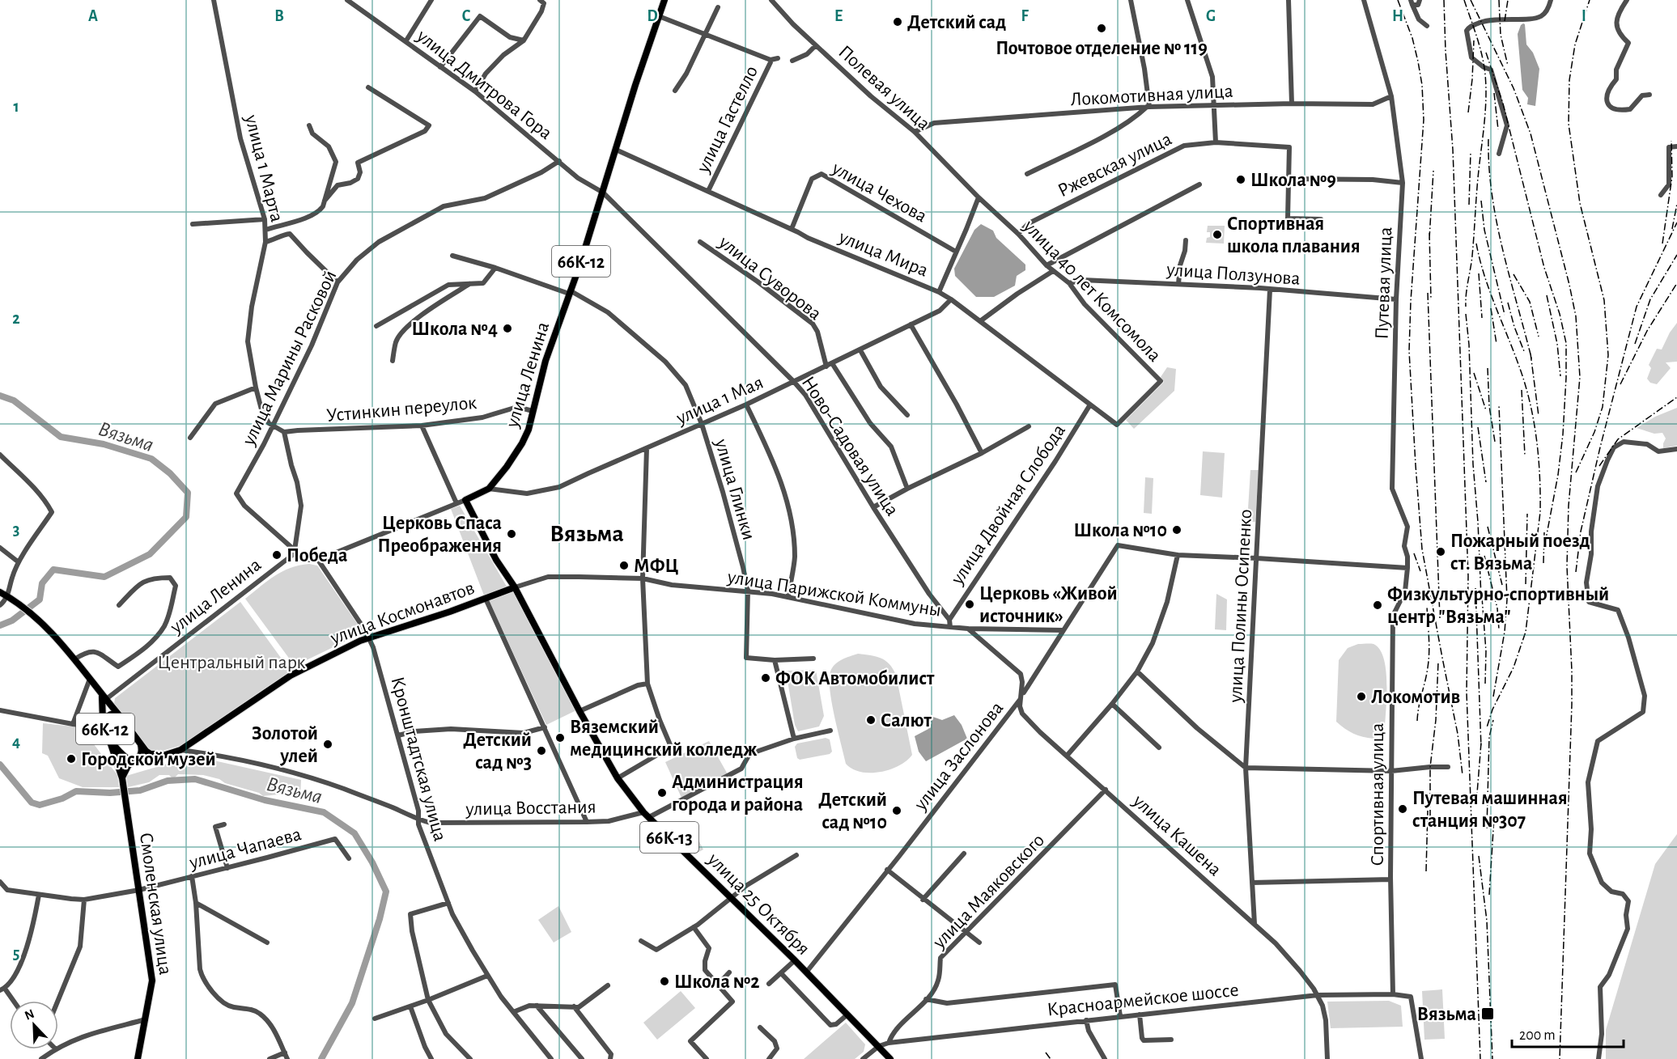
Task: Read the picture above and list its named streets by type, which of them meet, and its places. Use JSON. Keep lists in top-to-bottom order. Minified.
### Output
{"streets":{"main road":["66К-12","улица Ленина","улица Космонавтов","66К-13","Смоленская улица","улица 25 Октября"],"street":["улица Дмитрова Гора","Полевая улица","Локомотивная улица","улица Гастелло","Ржевская улица","улица 1 Марта","улица Чехова","улица Мира","улица Ползунова","улица Суворова","Путевая улица","улица 40 лет Комсомола","улица Марины Расковой","улица 1 Мая","Устинкин переулок","Ново-Садовая улица","улица Глинки","улица Двойная Слобода","улица Парижской Коммуны","улица Полины Осипенко","улица Заслонова","Кронштадтская улица","Спортивная улица","улица Восстания","улица Кашена","улица Чапаева","улица Маяковского","Красноармейское шоссе"]},"crossings":[["улица Дмитрова Гора","улица Марины Расковой"],["улица Дмитрова Гора","улица Ленина"],["улица Дмитрова Гора","Ново-Садовая улица"],["Полевая улица","Локомотивная улица"],["Полевая улица","улица 40 лет Комсомола"],["Локомотивная улица","Путевая улица"],["улица Гастелло","улица Мира"],["Ржевская улица","улица 40 лет Комсомола"],["улица 1 Марта","улица Марины Расковой"],["улица Чехова","улица Мира"],["улица Мира","улица 40 лет Комсомола"],["улица Мира","улица Ленина"],["улица Мира","улица 1 Мая"],["улица Мира","улица Двойная Слобода"],["66К-12","улица Космонавтов"],["66К-12","Смоленская улица"],["улица Ползунова","Путевая улица"],["улица Ползунова","улица 40 лет Комсомола"],["улица Ползунова","улица Полины Осипенко"],["улица Суворова","улица 1 Мая"],["Путевая улица","Спортивная улица"],["улица Марины Расковой","улица Ленина"],["улица Ленина","улица 1 Мая"],["улица Ленина","Устинкин переулок"],["улица Ленина","Ново-Садовая улица"],["улица Ленина","улица Глинки"],["улица Ленина","Кронштадтская улица"],["улица Ленина","улица 25 Октября"],["улица 1 Мая","Ново-Садовая улица"],["улица 1 Мая","улица Глинки"],["Ново-Садовая улица","улица Двойная Слобода"],["улица Глинки","улица Парижской Коммуны"],["улица Парижской Коммуны","улица Космонавтов"],["улица Парижской Коммуны","улица Заслонова"],["улица Парижской Коммуны","улица 25 Октября"],["улица Полины Осипенко","улица Кашена"],["улица Космонавтов","Кронштадтская улица"],["улица Космонавтов","улица 25 Октября"],["улица Заслонова","улица Кашена"],["улица Заслонова","улица 25 Октября"],["Кронштадтская улица","улица Восстания"],["Спортивная улица","Красноармейское шоссе"],["улица Восстания","улица 25 Октября"],["улица Кашена","улица Маяковского"],["улица Кашена","Красноармейское шоссе"],["улица Чапаева","Смоленская улица"],["улица Маяковского","Красноармейское шоссе"],["улица 25 Октября","Красноармейское шоссе"]],"districts":["Вязьма"],"water":["Вязьма"],"parks":["Центральный парк"],"places":{"other":["Детский сад","Почтовое отделение № 119","Школа №9","Спортивная школа плавания","Школа №4","Школа №10","Церковь Спаса Преображения","Пожарный поезд ст. Вязьма","Победа","МФЦ","Церковь «Живой источник»","Физкультурно-спортивный центр \"Вязьма\"","ФОК Автомобилист","Локомотив","Салют","Вяземский медицинский колледж","Золотой улей","Детский сад №3","Городской музей","Администрация города и района","Путевая машинная станция №307","Детский сад №10","Школа №2"],"transit":["Вязьма"]},"scale_bar":"200 m","north":"top left","grid":{"columns":["A","B","C","D","E","F","G","H","I"],"rows":["1","2","3","4","5"]}}
